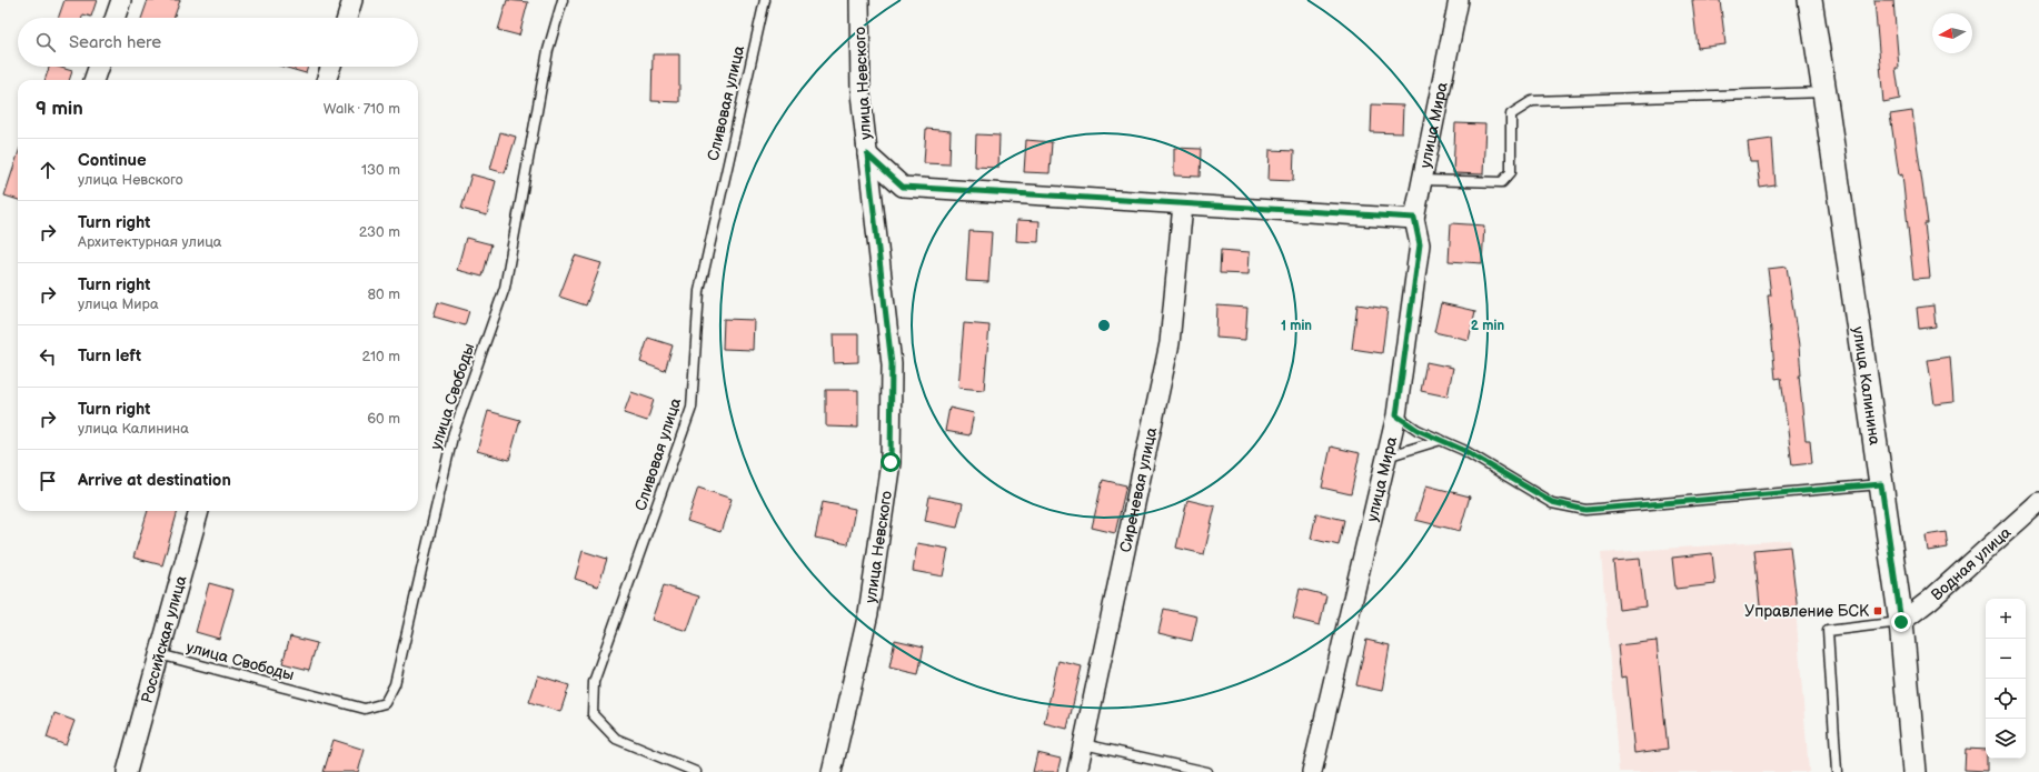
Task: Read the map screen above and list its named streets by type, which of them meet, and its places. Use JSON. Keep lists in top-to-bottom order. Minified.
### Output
{"streets":{"street":["улица Невского","улица Мира","улица Калинина","Сиреневая улица","Водная улица","Российская улица"],"lane":["Сливовая улица","улица Свободы"]},"crossings":[["улица Калинина","Водная улица"],["улица Свободы","Российская улица"]],"places":{"transit":["Управление БСК"]},"north":"left","page":{"search":"Search here","heading":["9 min","Walk · 710 m"],"list":[["Continue","улица Невского","130 m"],["Turn right","Архитектурная улица","230 m"],["Turn right","улица Мира","80 m"],["Turn left","210 m"],["Turn right","улица Калинина","60 m"],"Arrive at destination"],"map_buttons":["+","−"]},"rings":["1 min","2 min"]}
